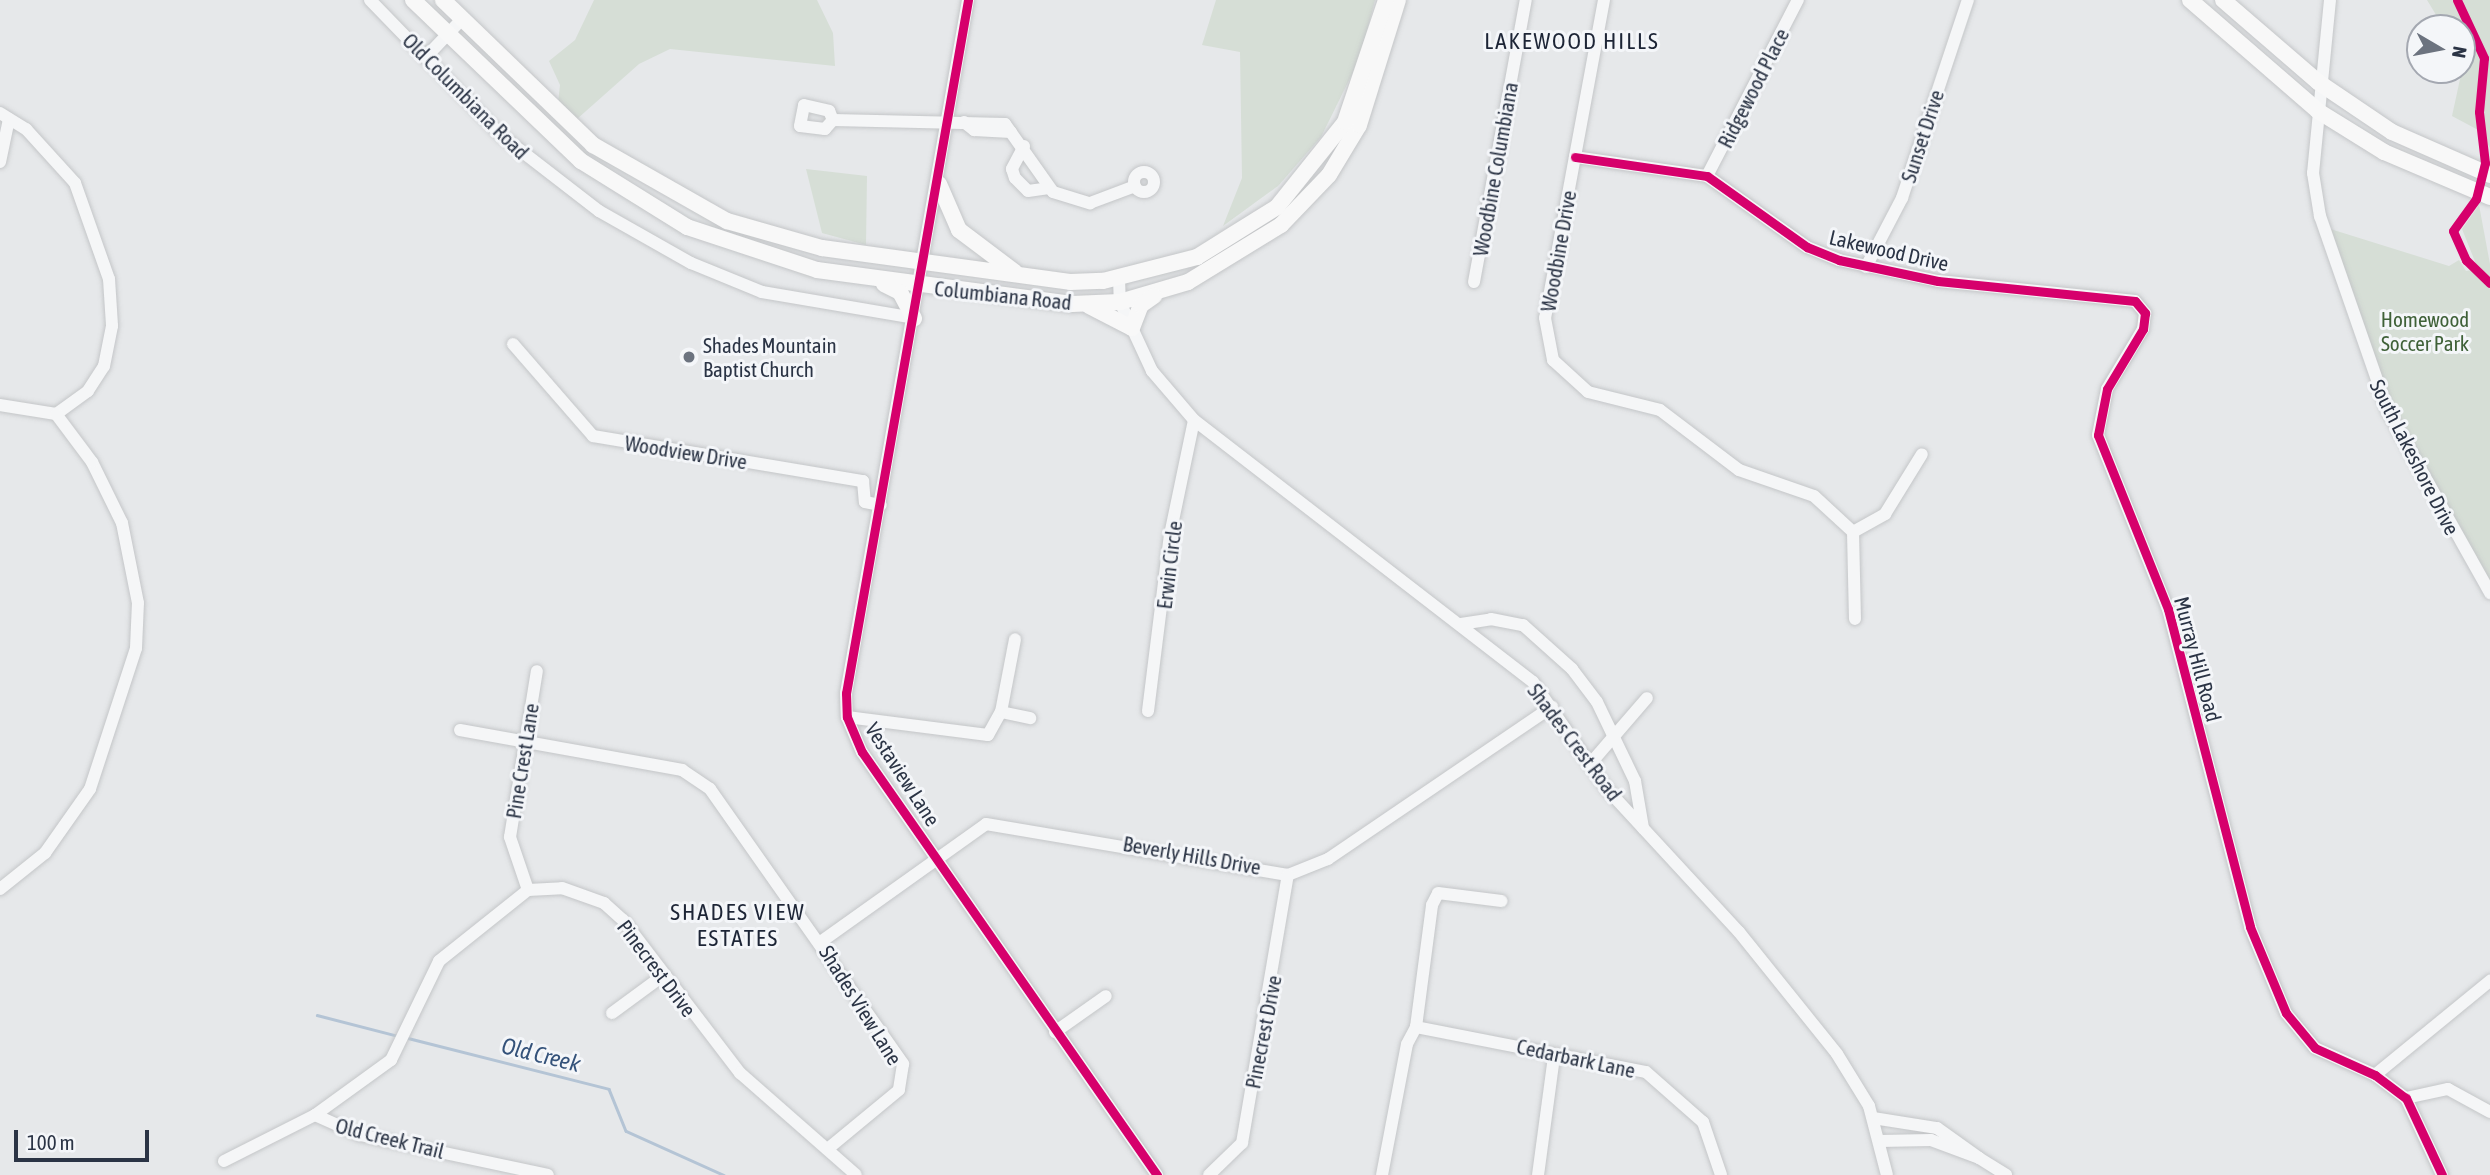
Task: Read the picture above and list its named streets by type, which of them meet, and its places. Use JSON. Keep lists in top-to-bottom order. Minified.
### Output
{"streets":{"main road":["Columbiana Road"],"street":["Ridgewood Place","Old Columbiana Road","Sunset Drive","Woodbine Columbiana","Lakewood Drive","Woodbine Drive","Woodview Drive","South Lakeshore Drive","Erwin Circle","Murray Hill Road","Shades Crest Road","Pine Crest Lane","Vestaview Lane","Beverly Hills Drive","Pinecrest Drive","Shades View Lane","Cedarbark Lane","Old Creek Trail"]},"crossings":[["Ridgewood Place","Lakewood Drive"],["Old Columbiana Road","Vestaview Lane"],["Sunset Drive","Lakewood Drive"],["Lakewood Drive","Woodbine Drive"],["Lakewood Drive","Murray Hill Road"],["Columbiana Road","Shades Crest Road"],["Columbiana Road","Vestaview Lane"],["Woodview Drive","Vestaview Lane"],["Erwin Circle","Shades Crest Road"],["Shades Crest Road","Beverly Hills Drive"],["Pine Crest Lane","Pinecrest Drive"],["Pine Crest Lane","Shades View Lane"],["Vestaview Lane","Beverly Hills Drive"],["Beverly Hills Drive","Pinecrest Drive"],["Beverly Hills Drive","Shades View Lane"],["Pinecrest Drive","Shades View Lane"]],"districts":["LAKEWOOD HILLS","SHADES VIEW ESTATES"],"water":["Old Creek"],"parks":["Homewood Soccer Park"],"places":["Shades Mountain Baptist Church"],"scale_bar":"100 m","north":"right"}
